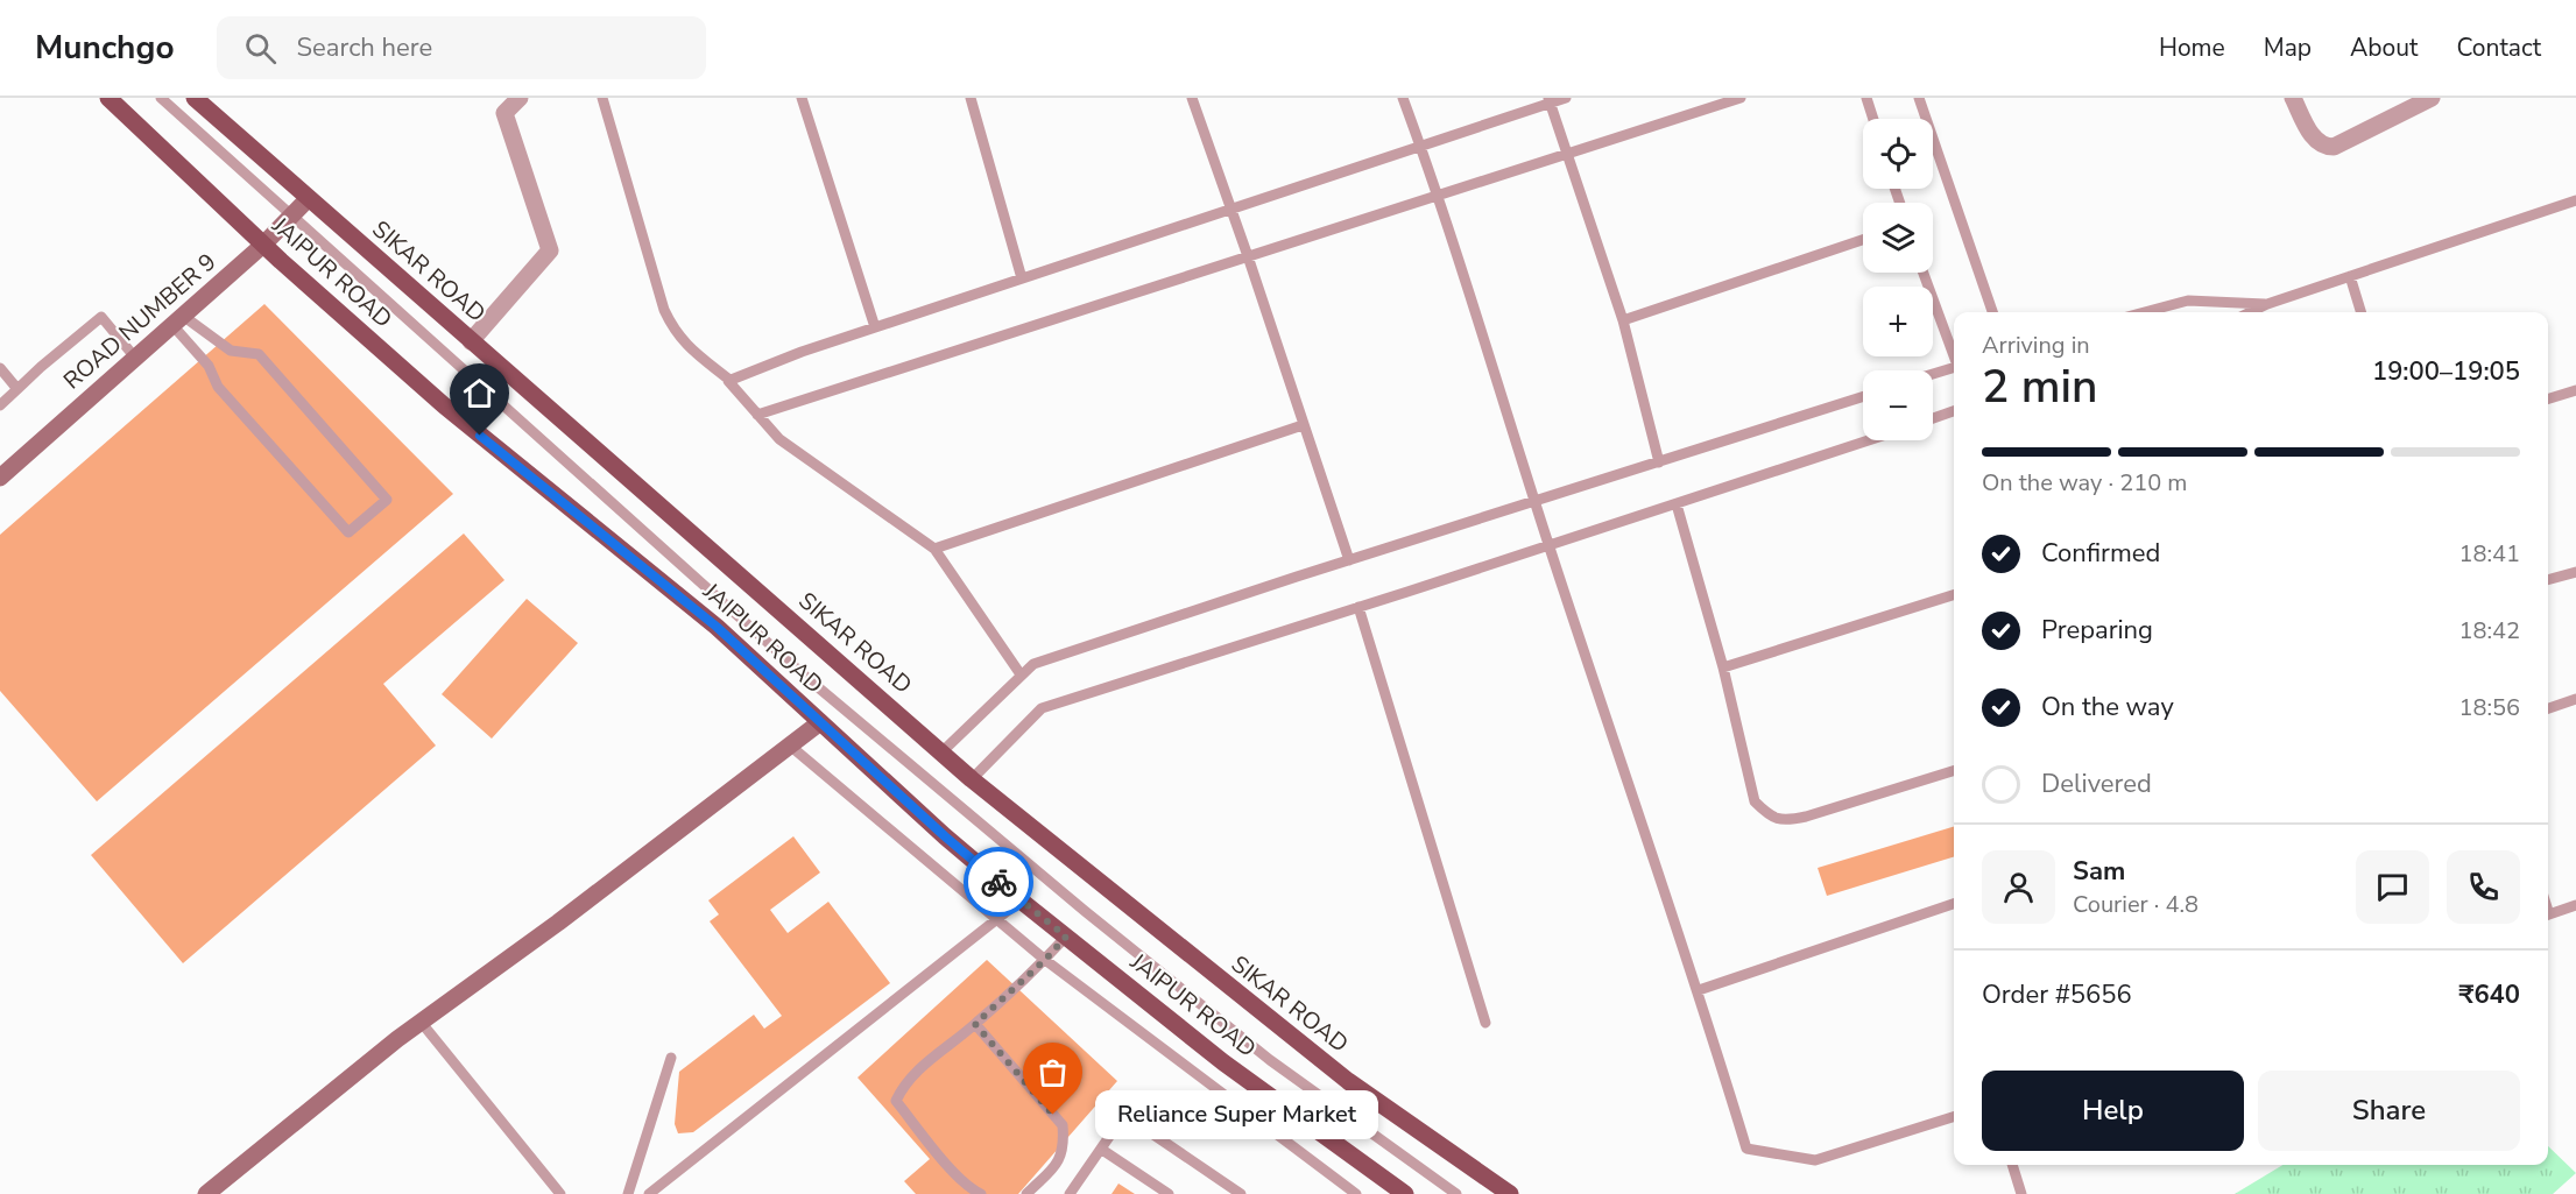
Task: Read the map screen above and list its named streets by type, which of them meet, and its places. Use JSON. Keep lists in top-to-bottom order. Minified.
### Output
{"streets":{"main road":["SIKAR ROAD","JAIPUR ROAD"],"street":["ROAD NUMBER 9"]},"crossings":[["SIKAR ROAD","ROAD NUMBER 9"],["JAIPUR ROAD","ROAD NUMBER 9"]],"places":["Reliance Super Market"],"page":{"header":"Munchgo","search":"Search here","nav":["Home","Map","About","Contact"],"map_buttons":["+","−"],"heading":["2 min","Arriving in","19:00–19:05"],"panel":["Sam","Courier · 4.8","Order #5656","₹640"],"bar":"On the way · 210 m","list":[["Confirmed","18:41"],["Preparing","18:42"],["On the way","18:56"],"Delivered"],"buttons":["Help","Share"],"bubble":"Reliance Super Market"}}
